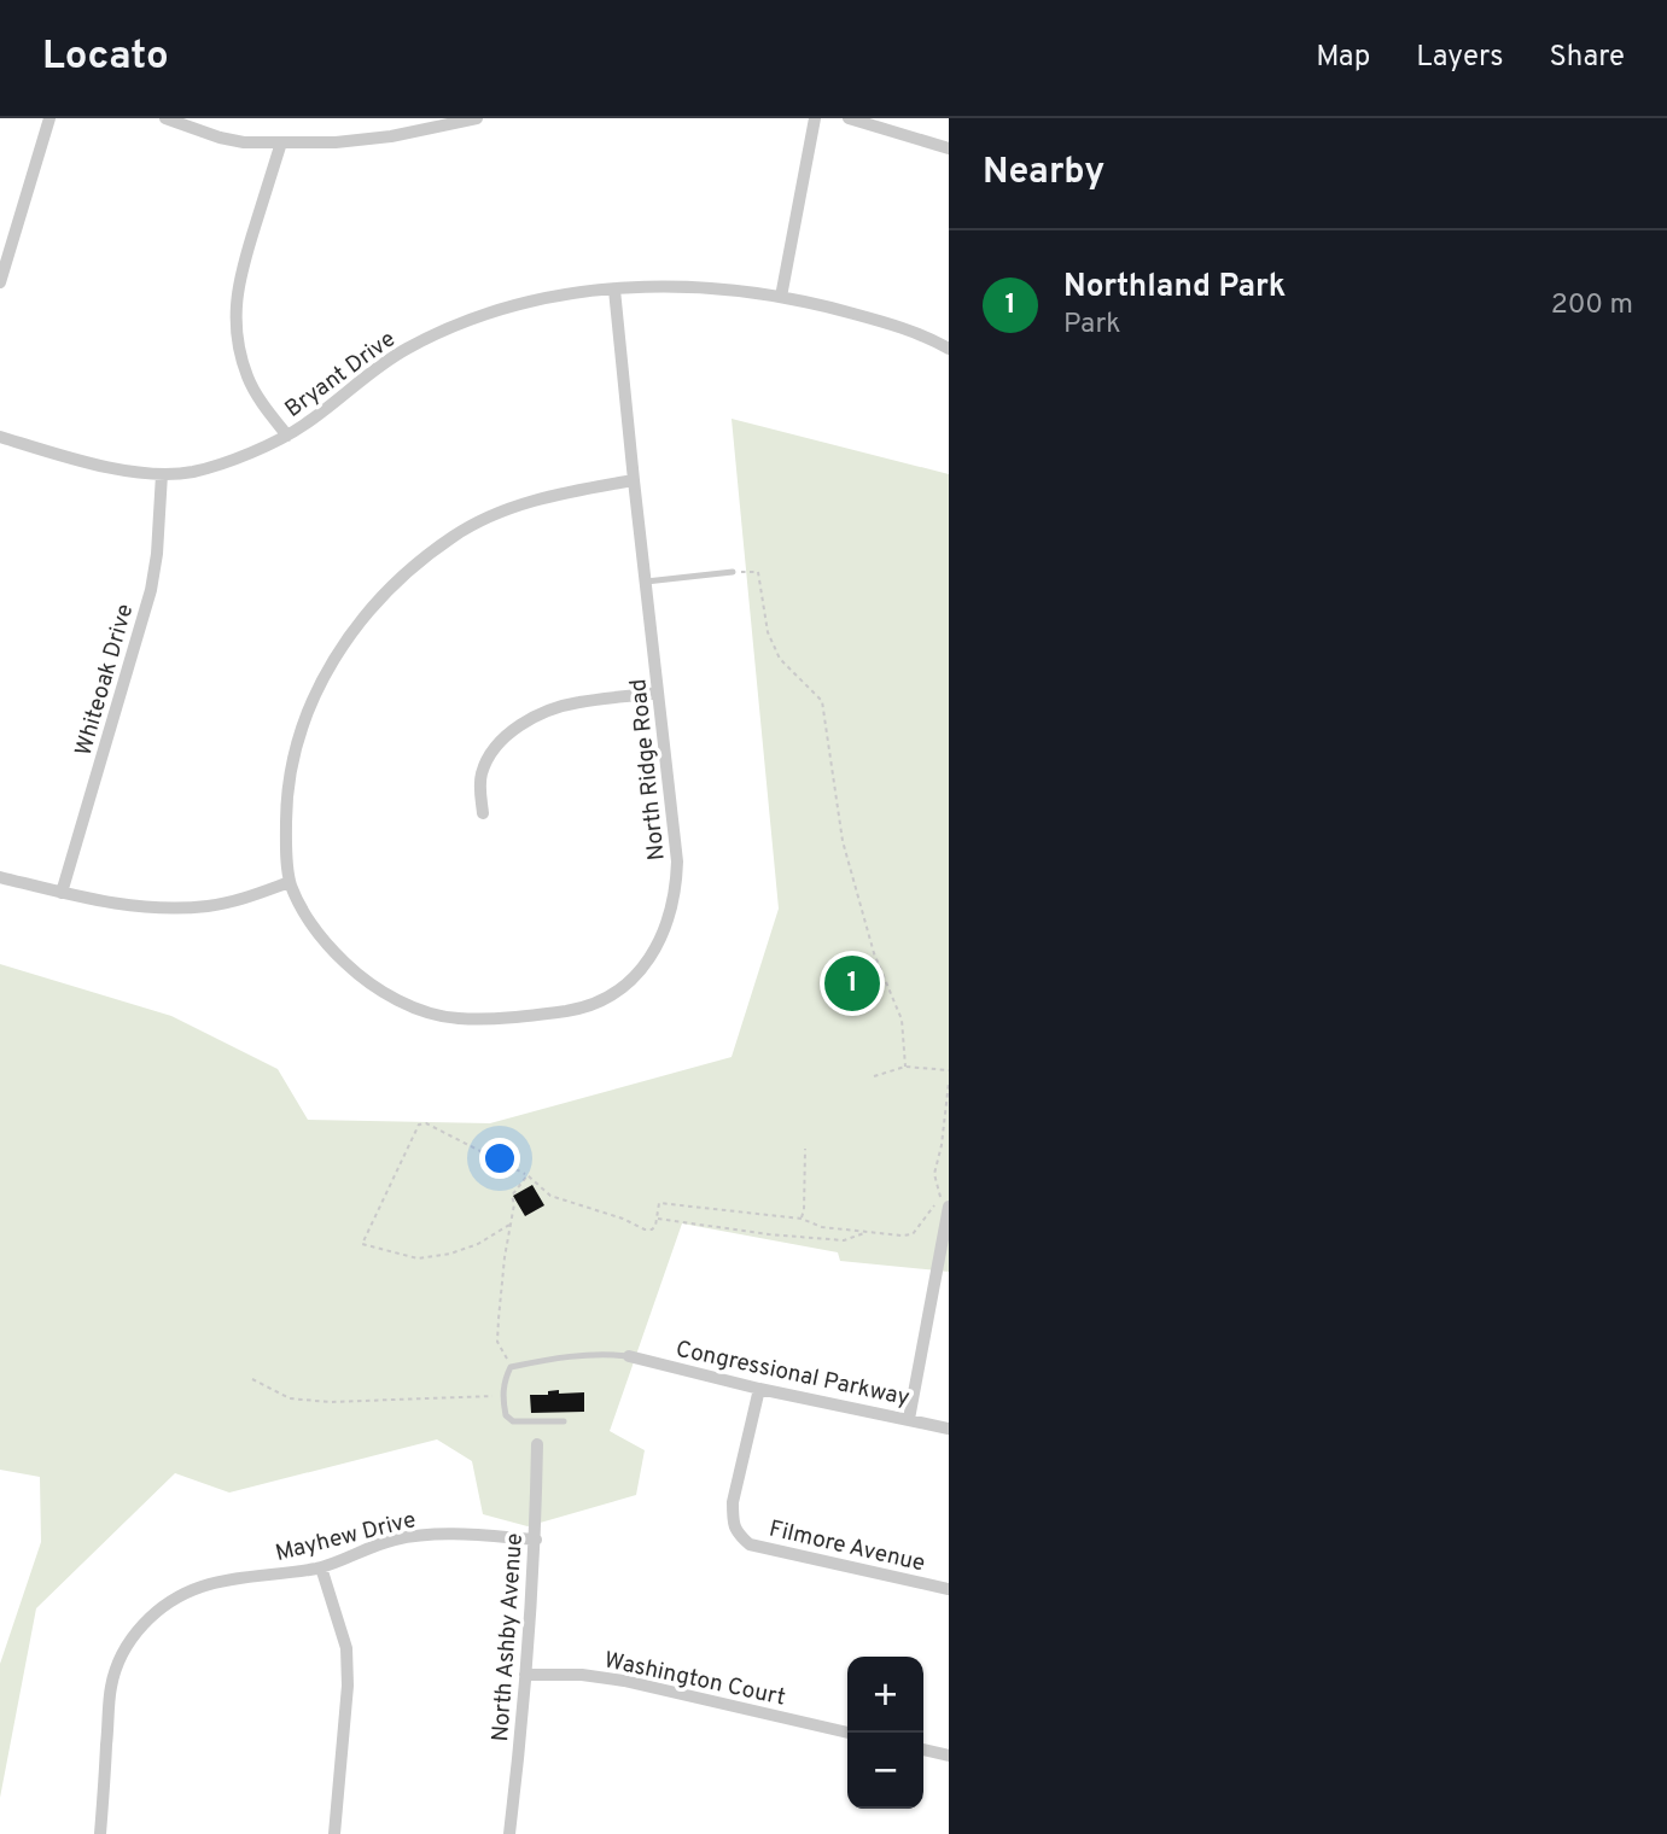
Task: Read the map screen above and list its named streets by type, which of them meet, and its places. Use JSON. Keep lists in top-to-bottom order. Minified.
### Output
{"streets":{"street":["Bryant Drive","Whiteoak Drive","North Ridge Road","Congressional Parkway","Mayhew Drive","Filmore Avenue","North Ashby Avenue","Washington Court"]},"crossings":[["Bryant Drive","Whiteoak Drive"],["Bryant Drive","North Ridge Road"],["Congressional Parkway","Filmore Avenue"],["Mayhew Drive","North Ashby Avenue"],["North Ashby Avenue","Washington Court"]],"page":{"header":"Locato","nav":["Map","Layers","Share"],"heading":"Nearby","list":[{"mark":"1","name":"Northland Park","note":"Park","value":"200 m"}],"pins":"1","map_buttons":["+","−"]}}
